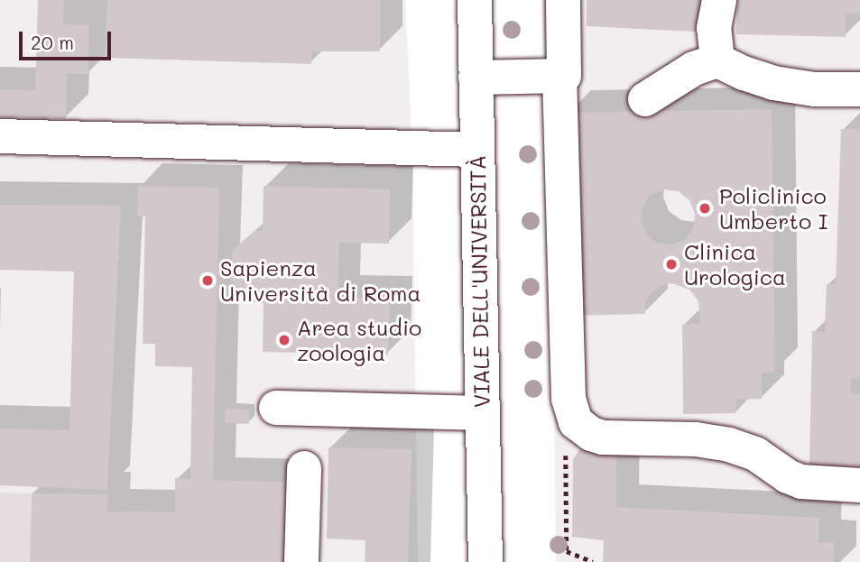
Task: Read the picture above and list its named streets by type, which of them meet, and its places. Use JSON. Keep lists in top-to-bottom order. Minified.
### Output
{"streets":{"street":["VIALE DELL'UNIVERSITÀ"]},"places":["Policlinico Umberto I","Clinica Urologica","Sapienza Università di Roma","Area studio zoologia"],"scale_bar":"20 m"}
